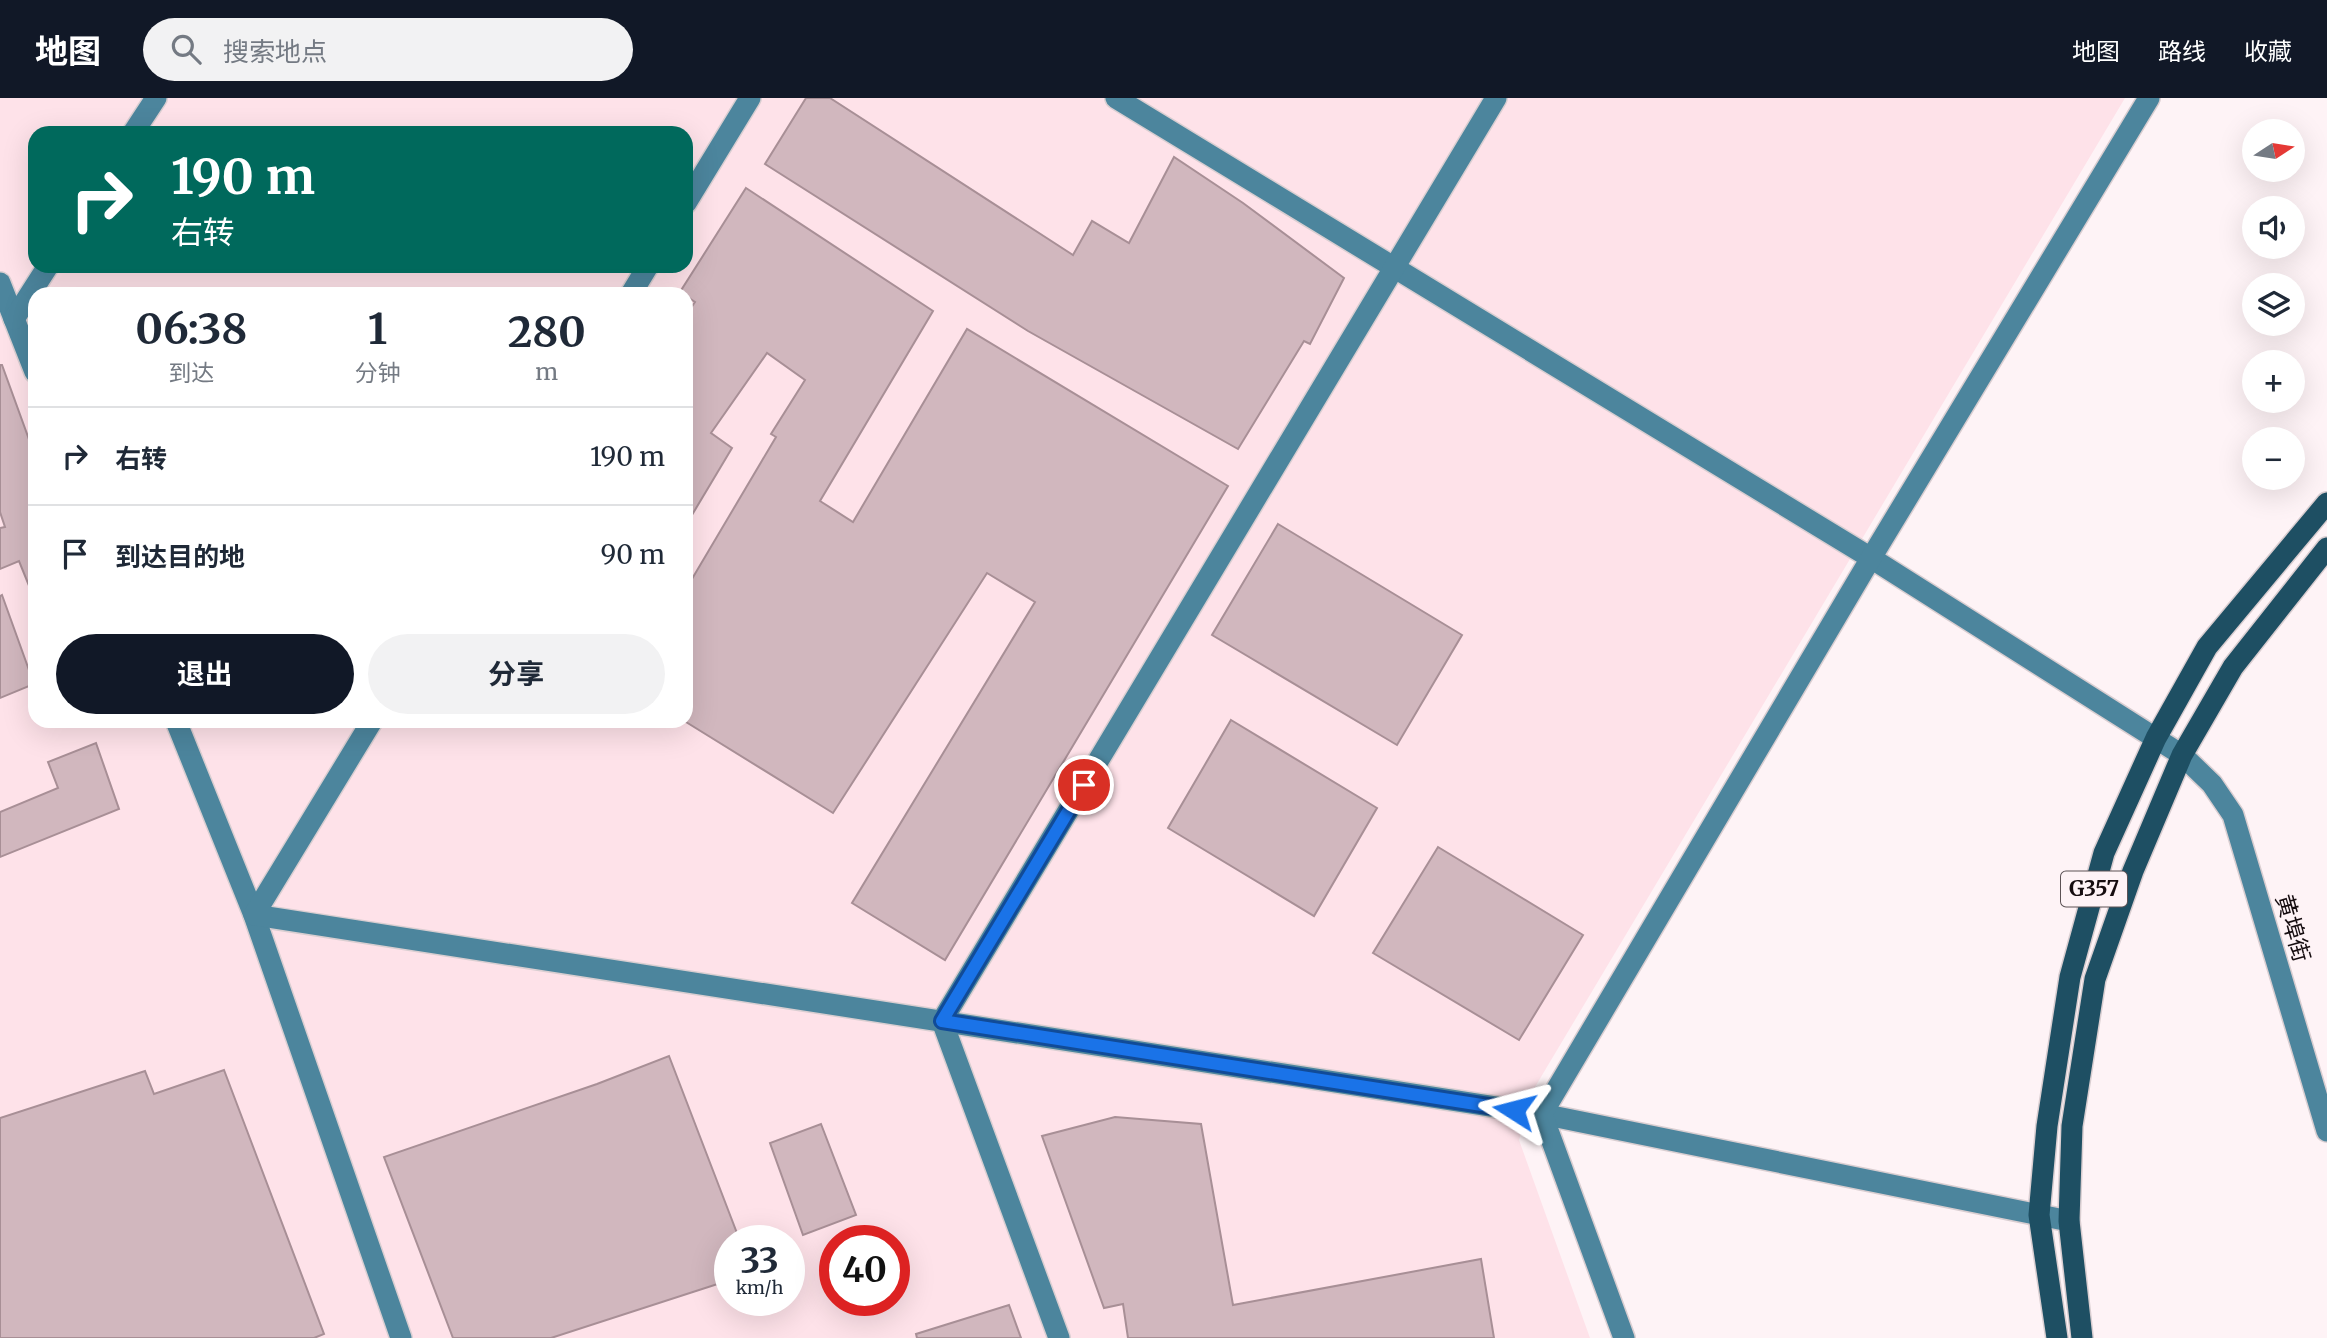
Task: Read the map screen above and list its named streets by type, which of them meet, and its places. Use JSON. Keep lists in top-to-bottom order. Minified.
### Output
{"streets":{"highway":["G357"],"street":["黄埠街"]},"crossings":[["G357","黄埠街"]],"north":"right","page":{"header":"地图","search":"搜索地点","nav":["地图","路线","收藏"],"map_buttons":["+","−"],"turn":["190 m","右转"],"eta":["06:38","到达","1","分钟","280","m"],"list":[{"name":"右转","value":"190 m"},{"name":"到达目的地","value":"90 m"}],"buttons":["退出","分享"],"speed":"33 km/h","limit":"40"}}
